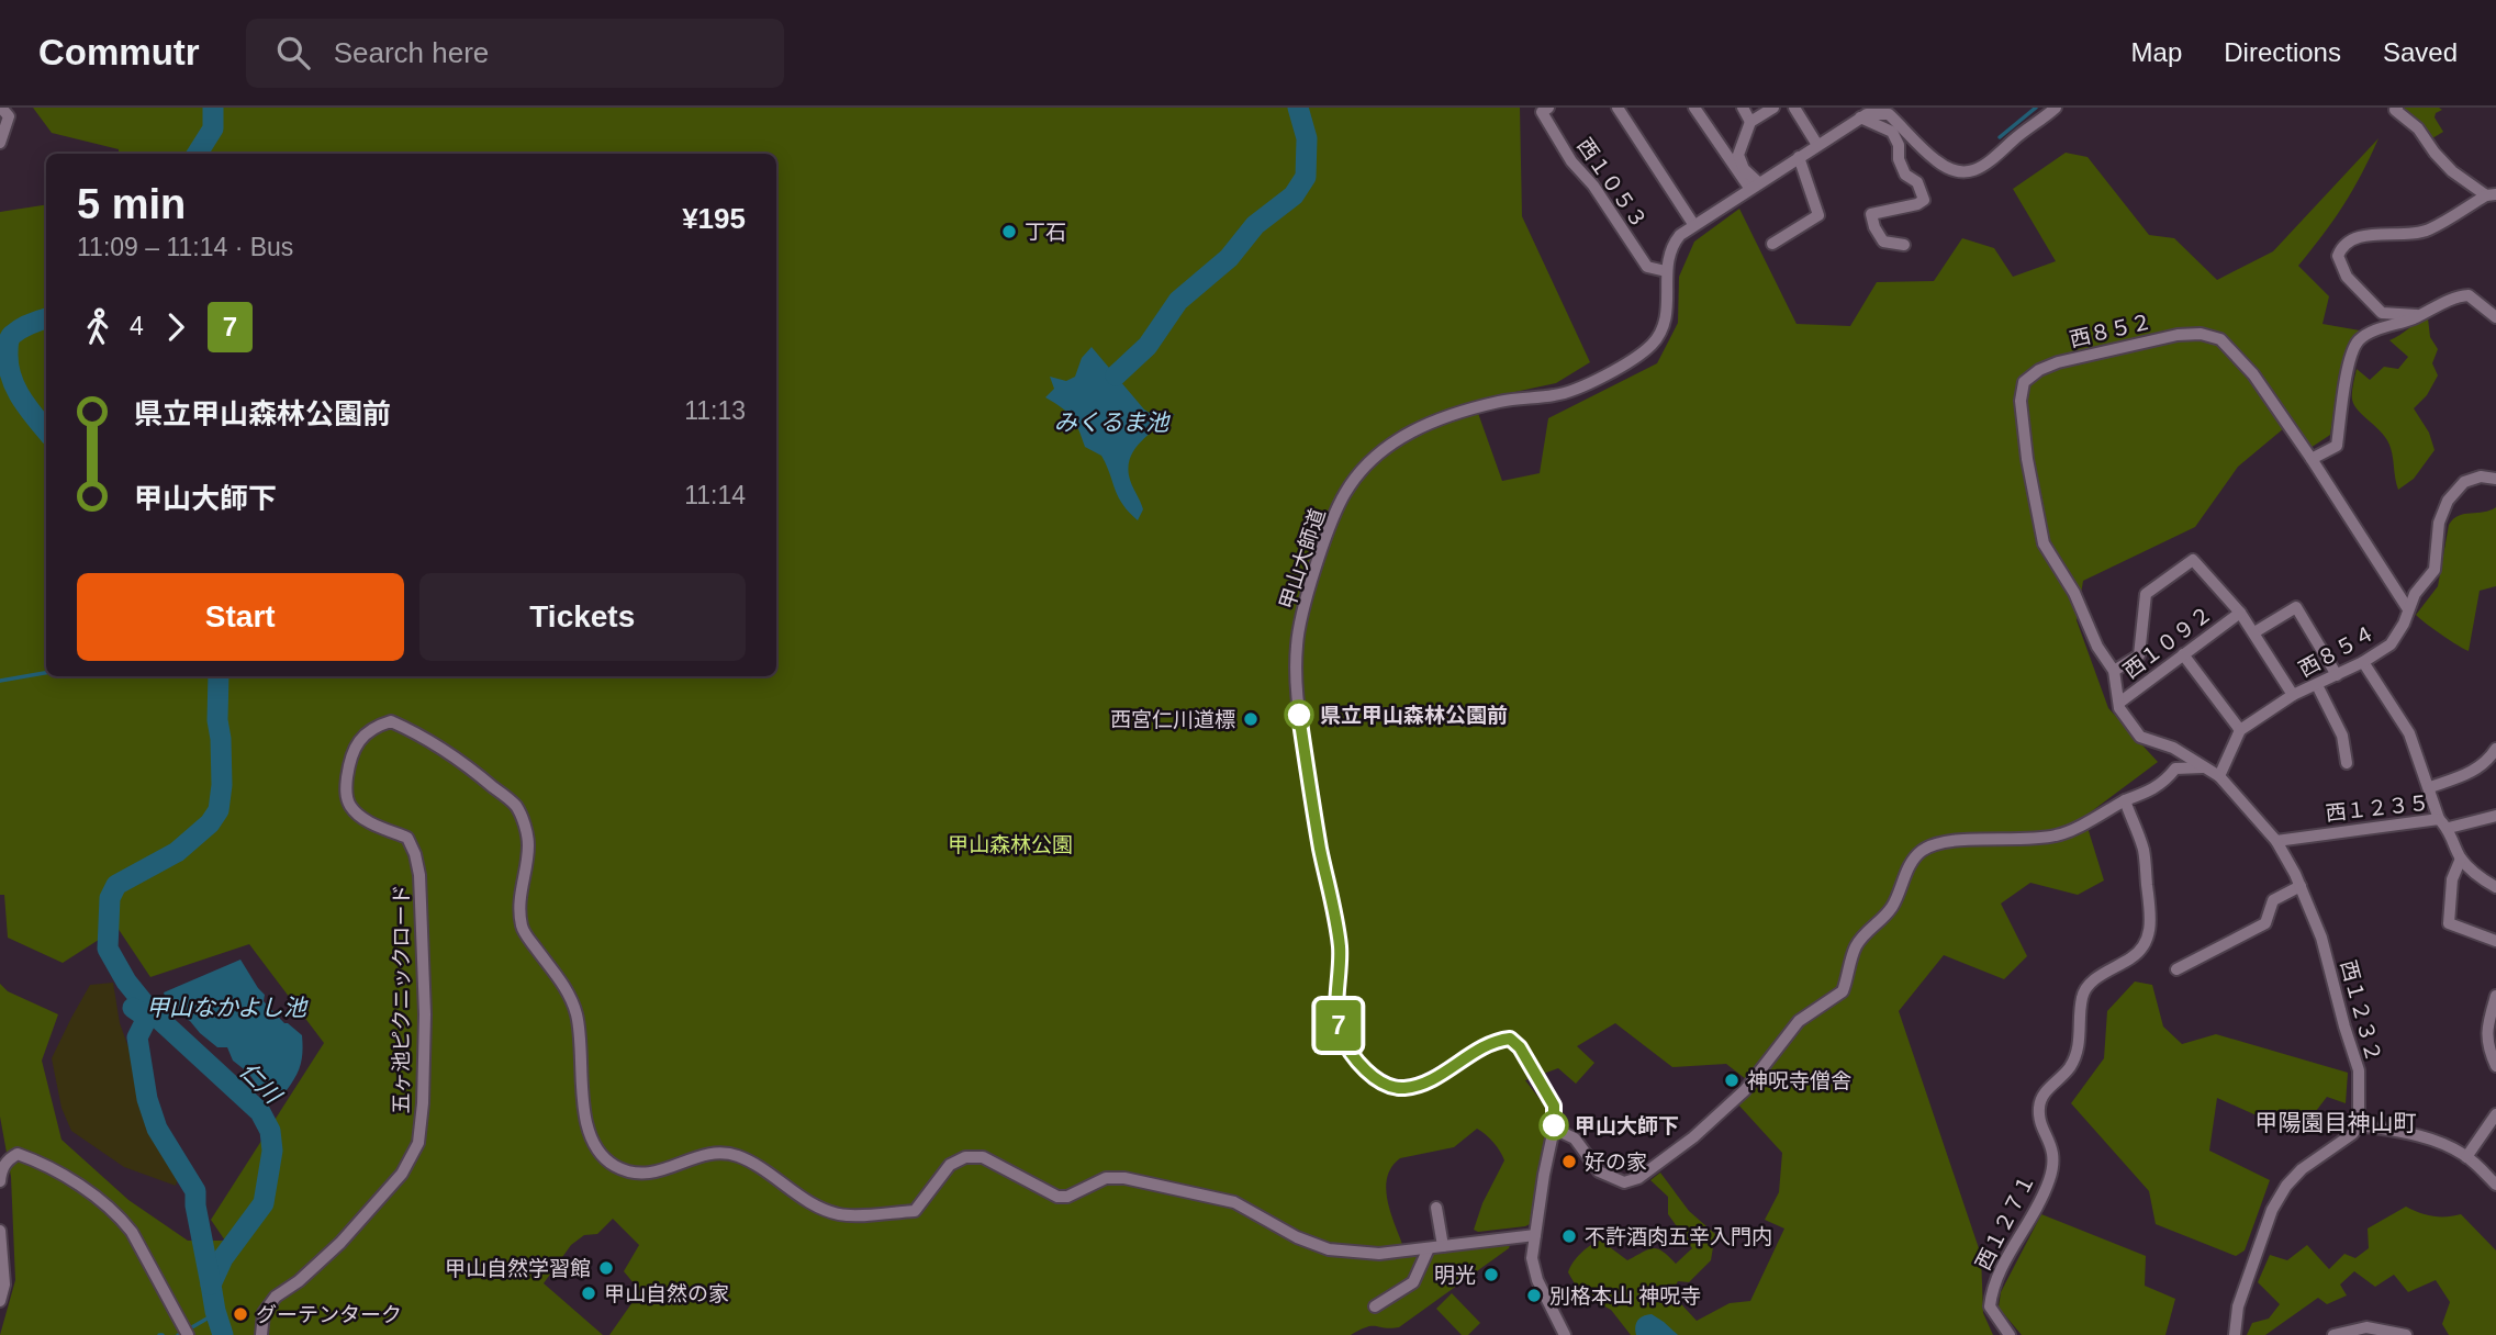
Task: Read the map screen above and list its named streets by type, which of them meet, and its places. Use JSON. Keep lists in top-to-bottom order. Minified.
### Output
{"streets":{"street":["西１０５３","西８５２","甲山大師道","西１０９２","西８５４","西１２３５","五ヶ池ピクニックロード","西１２３２","西１２７１"]},"crossings":[["西１０５３","甲山大師道"],["西８５２","西１０９２"],["西８５２","西１２３２"],["甲山大師道","五ヶ池ピクニックロード"],["西１２３５","西１２３２"]],"districts":["甲陽園目神山町"],"water":["みくるま池","甲山なかよし池","仁川"],"parks":["甲山森林公園"],"places":["丁石","県立甲山森林公園前","西宮仁川道標","神呪寺僧舎","甲山大師下","好の家","不許酒肉五辛入門内","甲山自然学習館","明光","甲山自然の家","別格本山 神呪寺","グーテンターク"],"lines":["bus line 7"],"page":{"header":"Commutr","search":"Search here","nav":["Map","Directions","Saved"],"on_map":"7","heading":["5 min","11:09 – 11:14 · Bus","¥195"],"legs":["4","7"],"list":[{"name":"県立甲山森林公園前","value":"11:13"},{"name":"甲山大師下","value":"11:14"}],"buttons":["Start","Tickets"]}}
